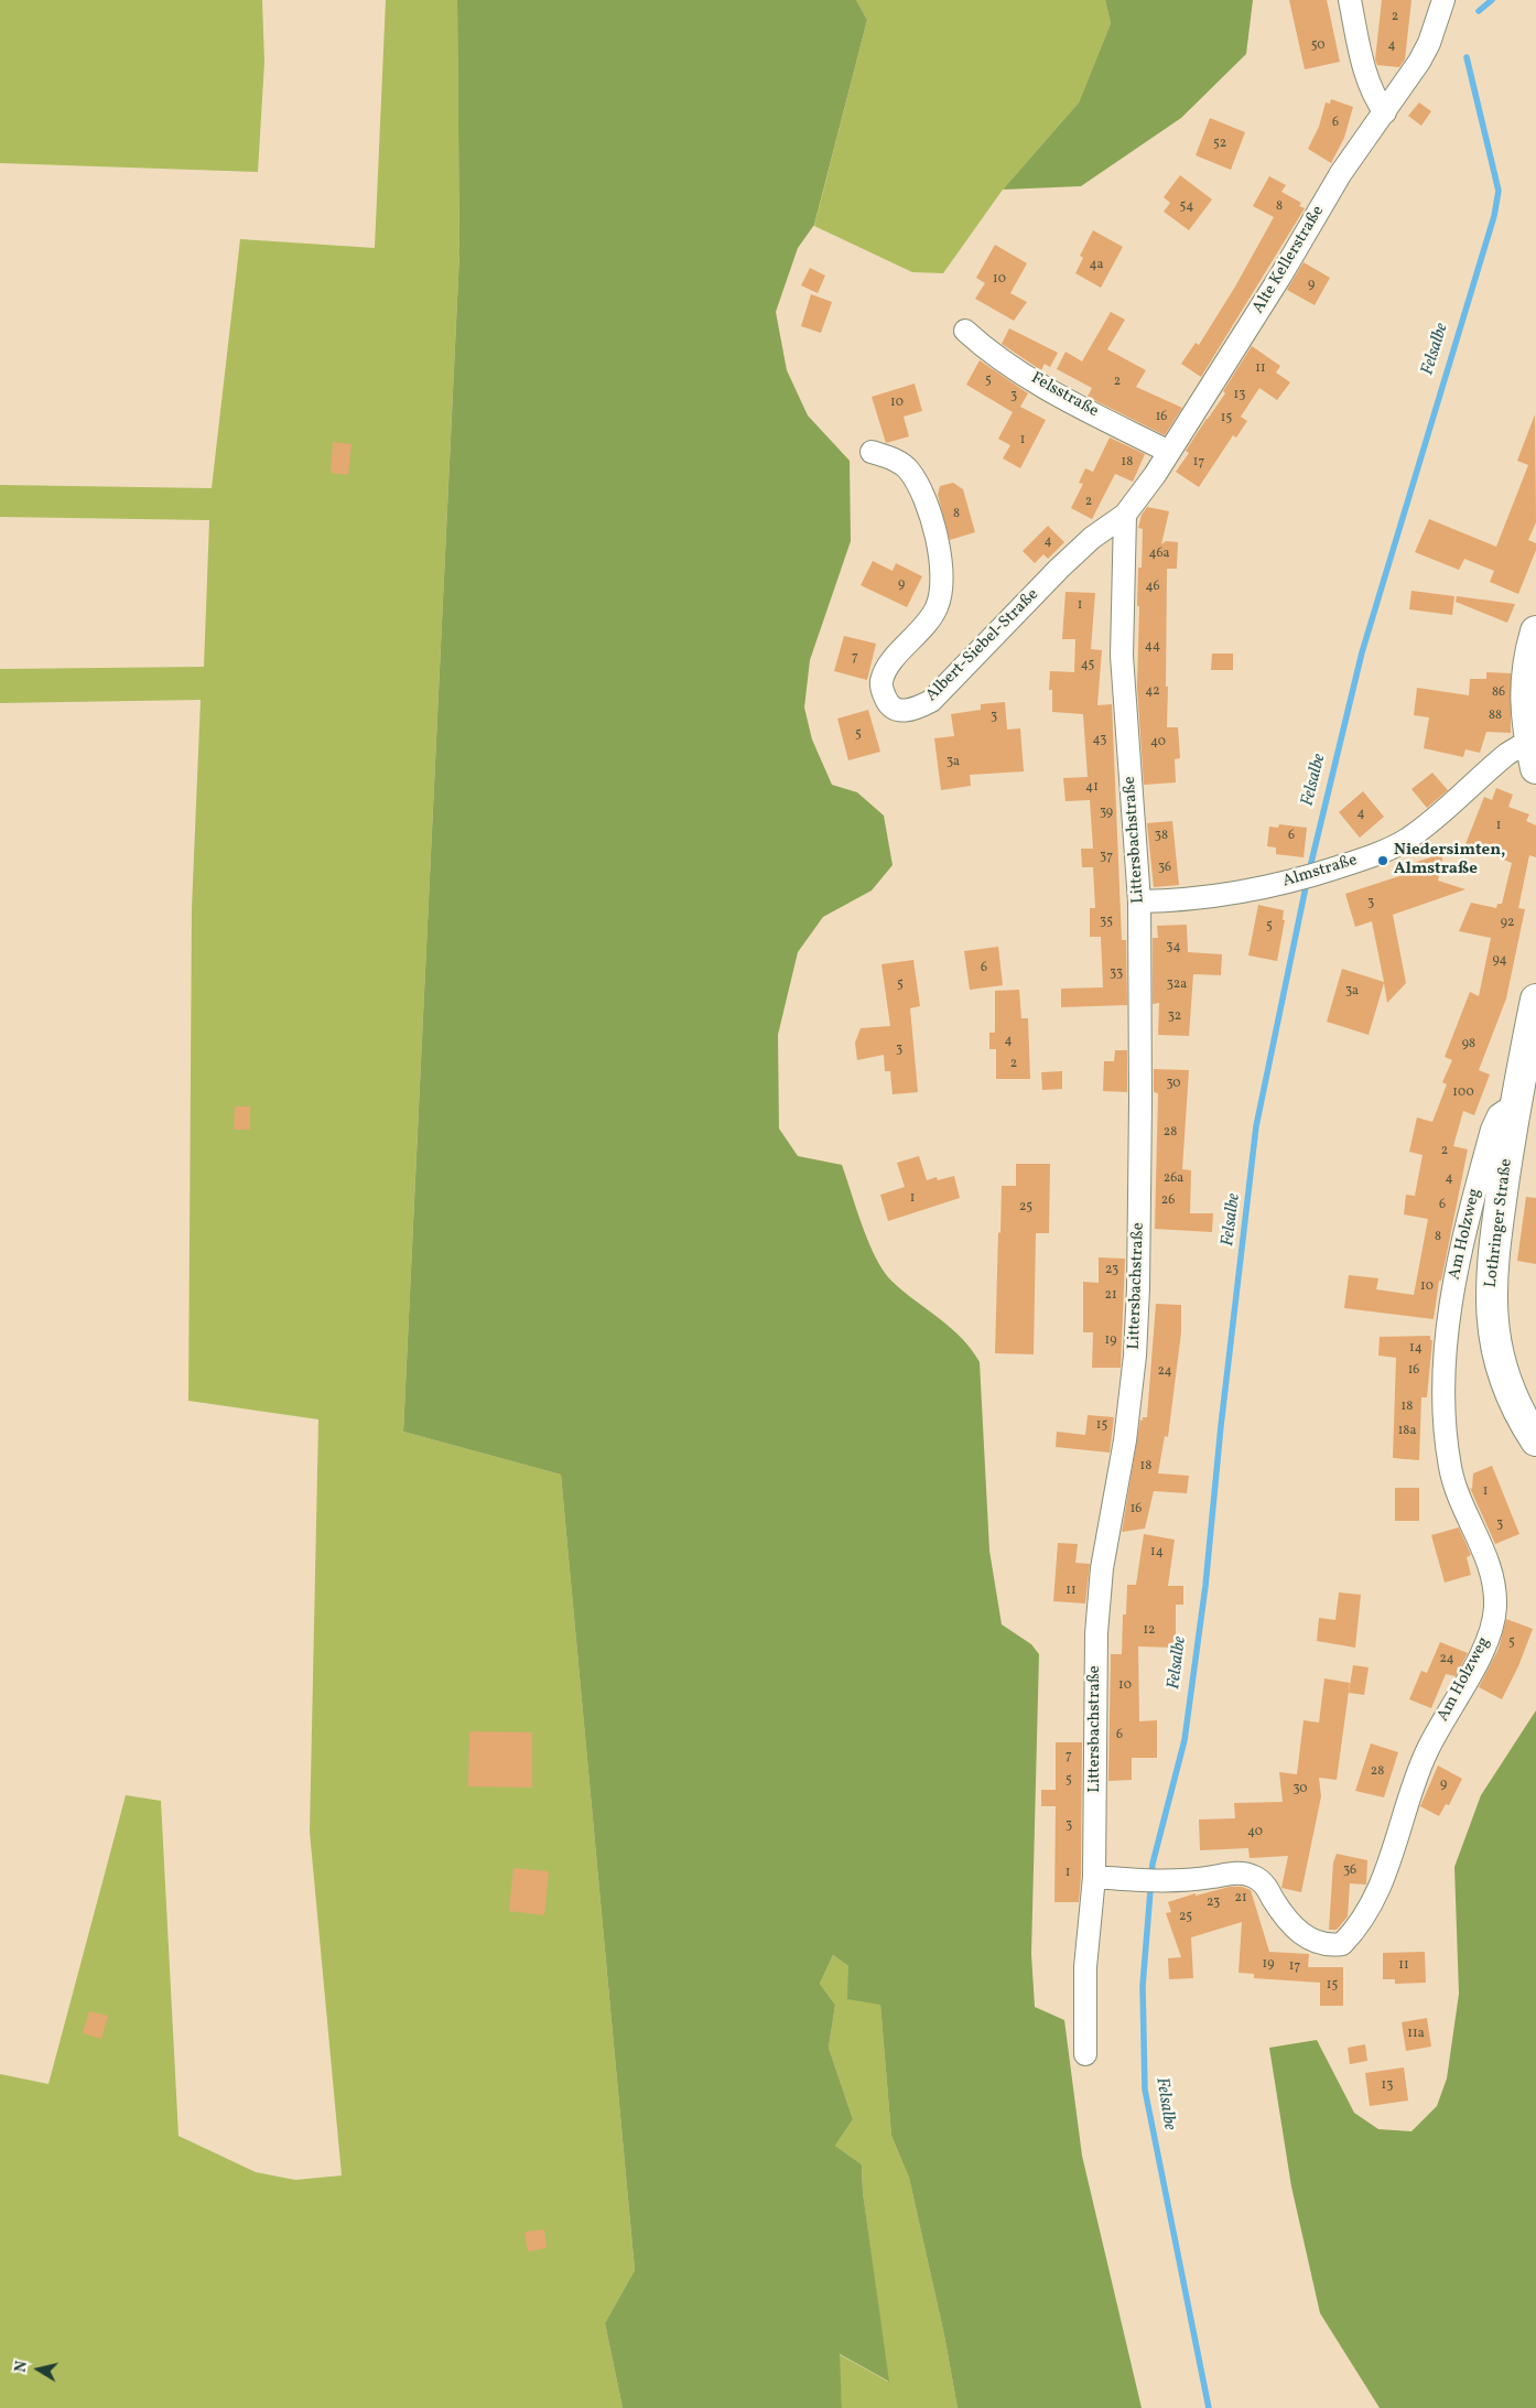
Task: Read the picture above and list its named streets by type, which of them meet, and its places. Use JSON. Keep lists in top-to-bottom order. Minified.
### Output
{"streets":{"main road":["Lothringer Straße"],"street":["Alte Kellerstraße","Felsstraße","Albert-Siebel-Straße","Littersbachstraße","Almstraße","Am Holzweg"]},"crossings":[["Alte Kellerstraße","Felsstraße"],["Alte Kellerstraße","Albert-Siebel-Straße"],["Alte Kellerstraße","Littersbachstraße"],["Albert-Siebel-Straße","Littersbachstraße"],["Littersbachstraße","Almstraße"],["Littersbachstraße","Am Holzweg"],["Lothringer Straße","Am Holzweg"]],"water":["Felsalbe"],"places":["Niedersimten, Almstraße"],"house_numbers":["2","50","4","6","52","54","8","4a","10","9","11","5","2","13","3","10","16","15","1","18","17","2","8","4","46a","9","46","1","44","7","45","42","86","88","3","5","43","40","3a","41","39","4","1","38","6","37","36","3","35","92","5","34","94","6","33","5","32a","3a","32","4","98","3","2","30","100","28","2","26a","4","1","26","6","25","8","23","10","21","19","14","16","24","18","15","18a","18","1","16","3","14","11","12","5","24","10","6","7","28","5","9","30","3","40","36","1","21","23","25","19","11","17","15","11a","13"],"north":"left"}
